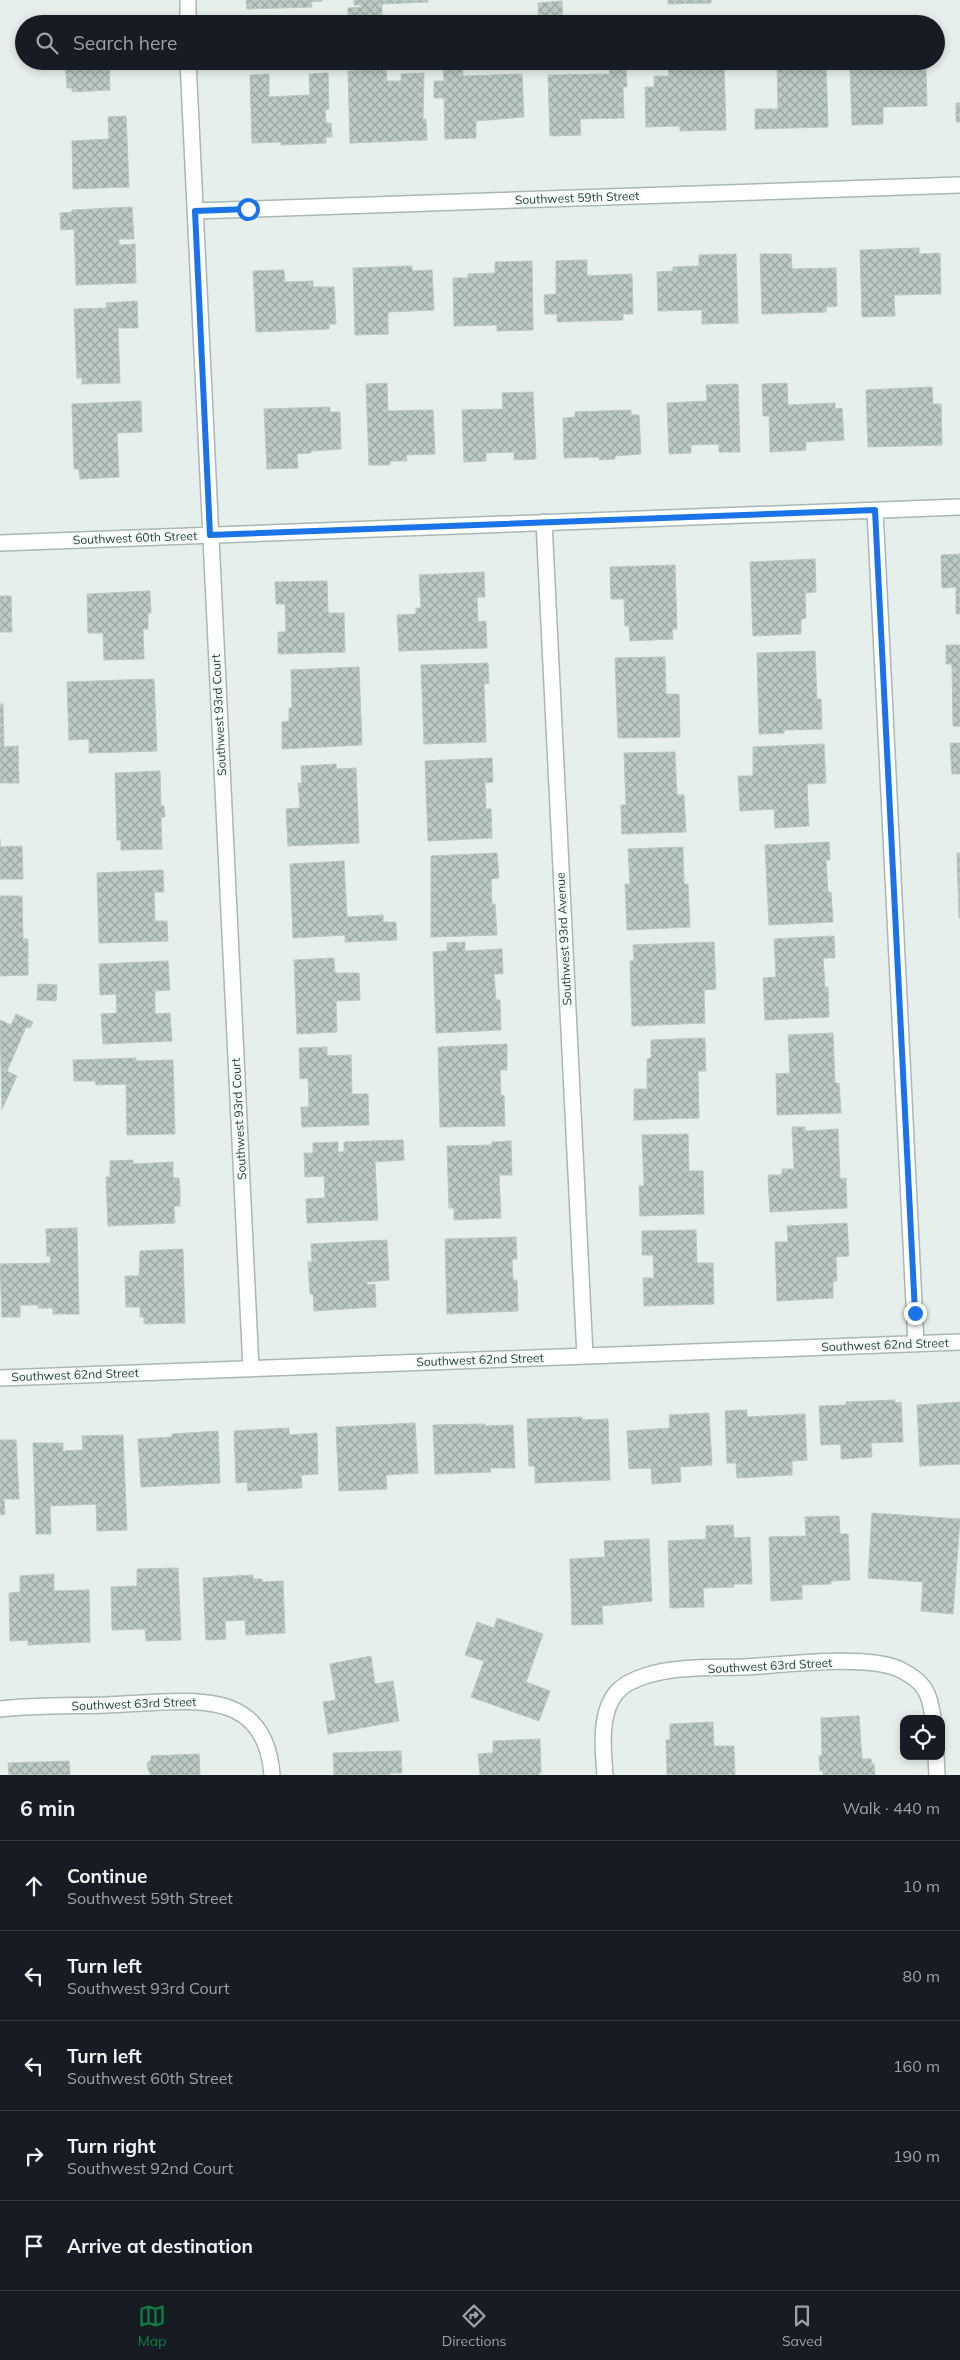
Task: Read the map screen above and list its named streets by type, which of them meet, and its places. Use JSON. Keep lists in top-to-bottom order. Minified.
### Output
{"streets":{"street":["Southwest 59th Street","Southwest 60th Street","Southwest 93rd Court","Southwest 93rd Avenue","Southwest 62nd Street","Southwest 63rd Street"]},"crossings":[["Southwest 59th Street","Southwest 93rd Court"],["Southwest 60th Street","Southwest 93rd Court"],["Southwest 60th Street","Southwest 93rd Avenue"],["Southwest 93rd Court","Southwest 62nd Street"],["Southwest 93rd Avenue","Southwest 62nd Street"]],"page":{"search":"Search here","heading":["6 min","Walk · 440 m"],"list":[["Continue","Southwest 59th Street","10 m"],["Turn left","Southwest 93rd Court","80 m"],["Turn left","Southwest 60th Street","160 m"],["Turn right","Southwest 92nd Court","190 m"],"Arrive at destination"],"nav":["Map","Directions","Saved"]}}
